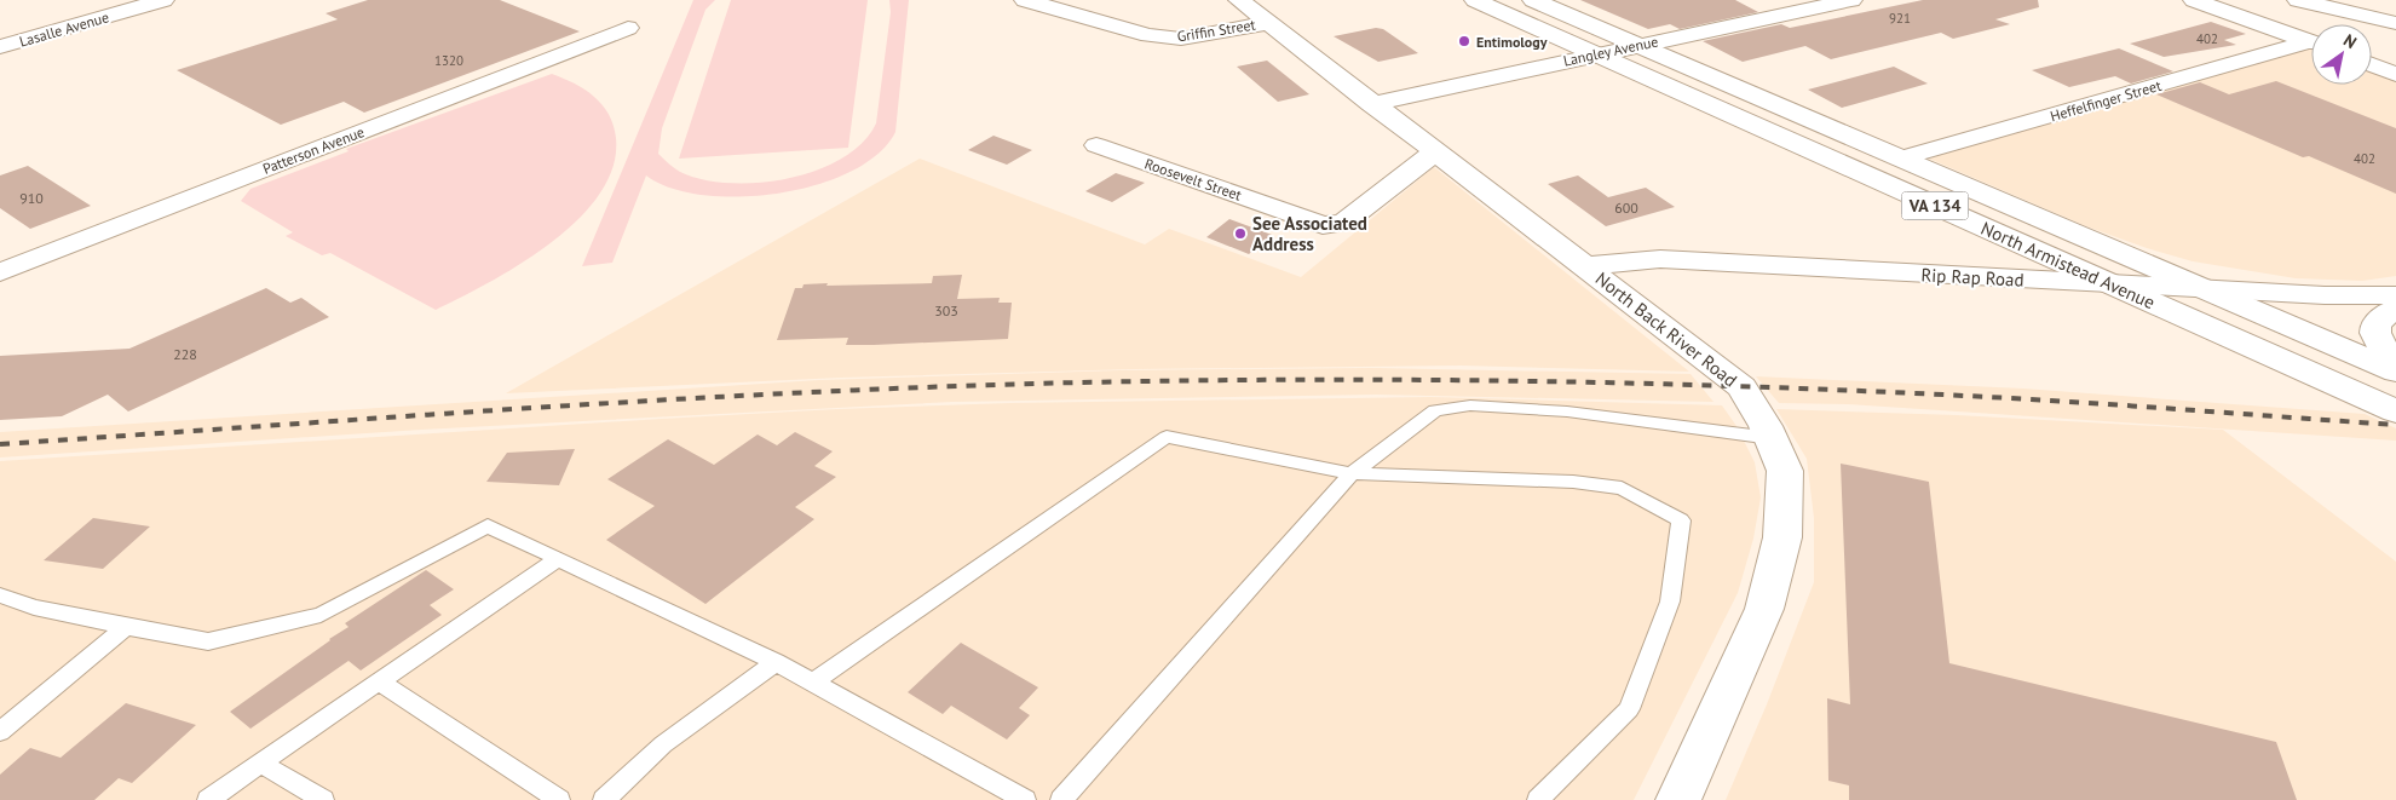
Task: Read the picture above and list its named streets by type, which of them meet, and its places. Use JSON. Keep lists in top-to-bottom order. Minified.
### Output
{"streets":{"main road":["Lasalle Avenue","Griffin Street","Langley Avenue","Heffelfinger Street","Patterson Avenue","Roosevelt Street","VA 134","North Armistead Avenue","Rip Rap Road","North Back River Road"]},"crossings":[["Griffin Street","North Back River Road"],["Langley Avenue","North Armistead Avenue"],["Langley Avenue","North Back River Road"],["Heffelfinger Street","North Armistead Avenue"],["Roosevelt Street","North Back River Road"],["North Armistead Avenue","Rip Rap Road"],["Rip Rap Road","North Back River Road"]],"places":["Entimology","See Associated Address"],"house_numbers":["921","402","1320","402","910","600","303","228"],"north":"top right"}
